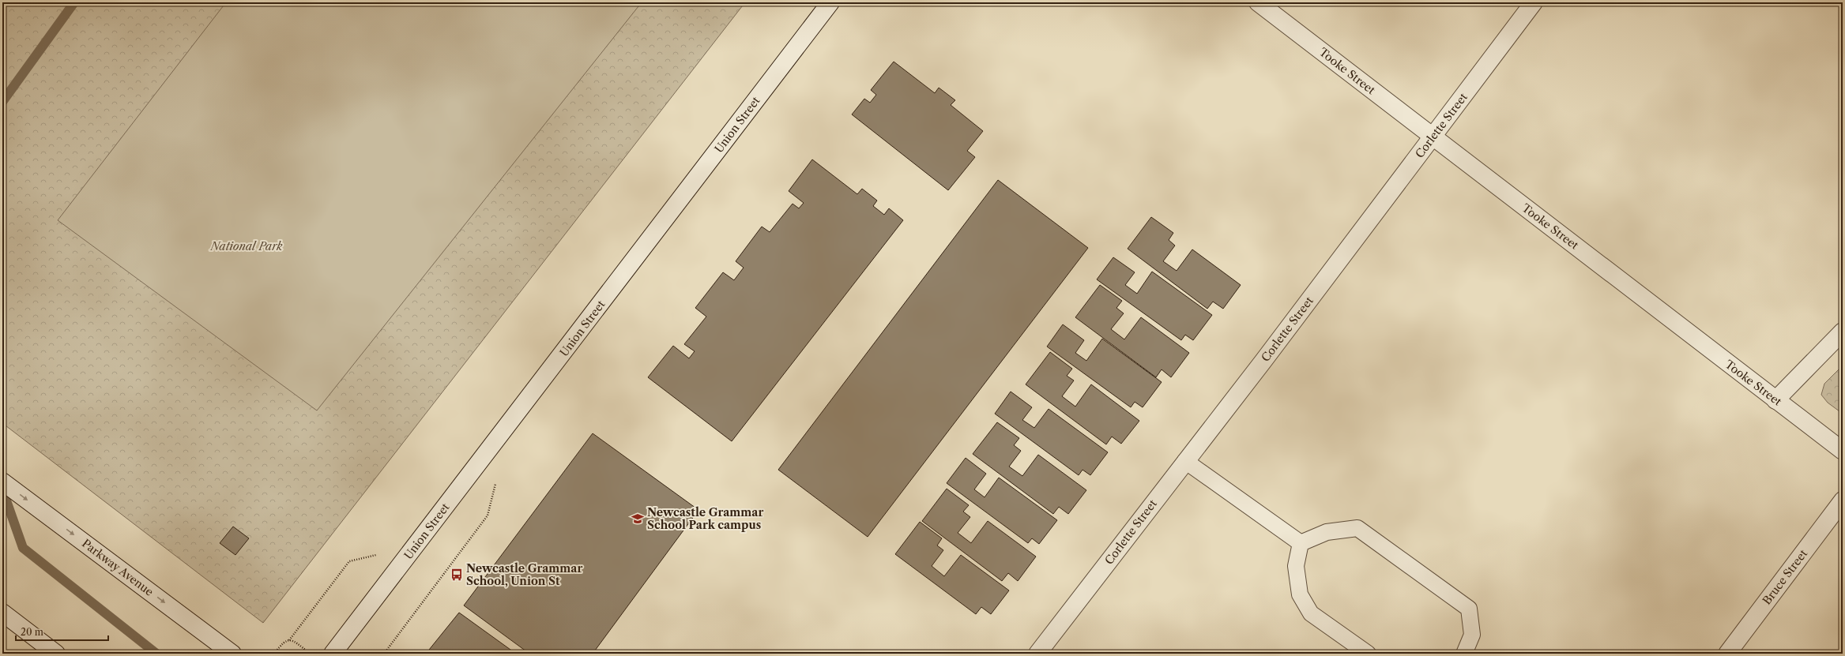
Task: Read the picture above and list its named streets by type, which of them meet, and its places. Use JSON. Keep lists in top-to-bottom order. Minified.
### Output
{"streets":{"street":["Tooke Street","Union Street","Corlette Street","Parkway Avenue","Bruce Street"]},"crossings":[["Tooke Street","Corlette Street"]],"one_way":["Parkway Avenue"],"parks":["National Park"],"places":{"school or university":["Newcastle Grammar School Park campus"],"bus stop":["Newcastle Grammar School, Union St"]},"scale_bar":"20 m"}
